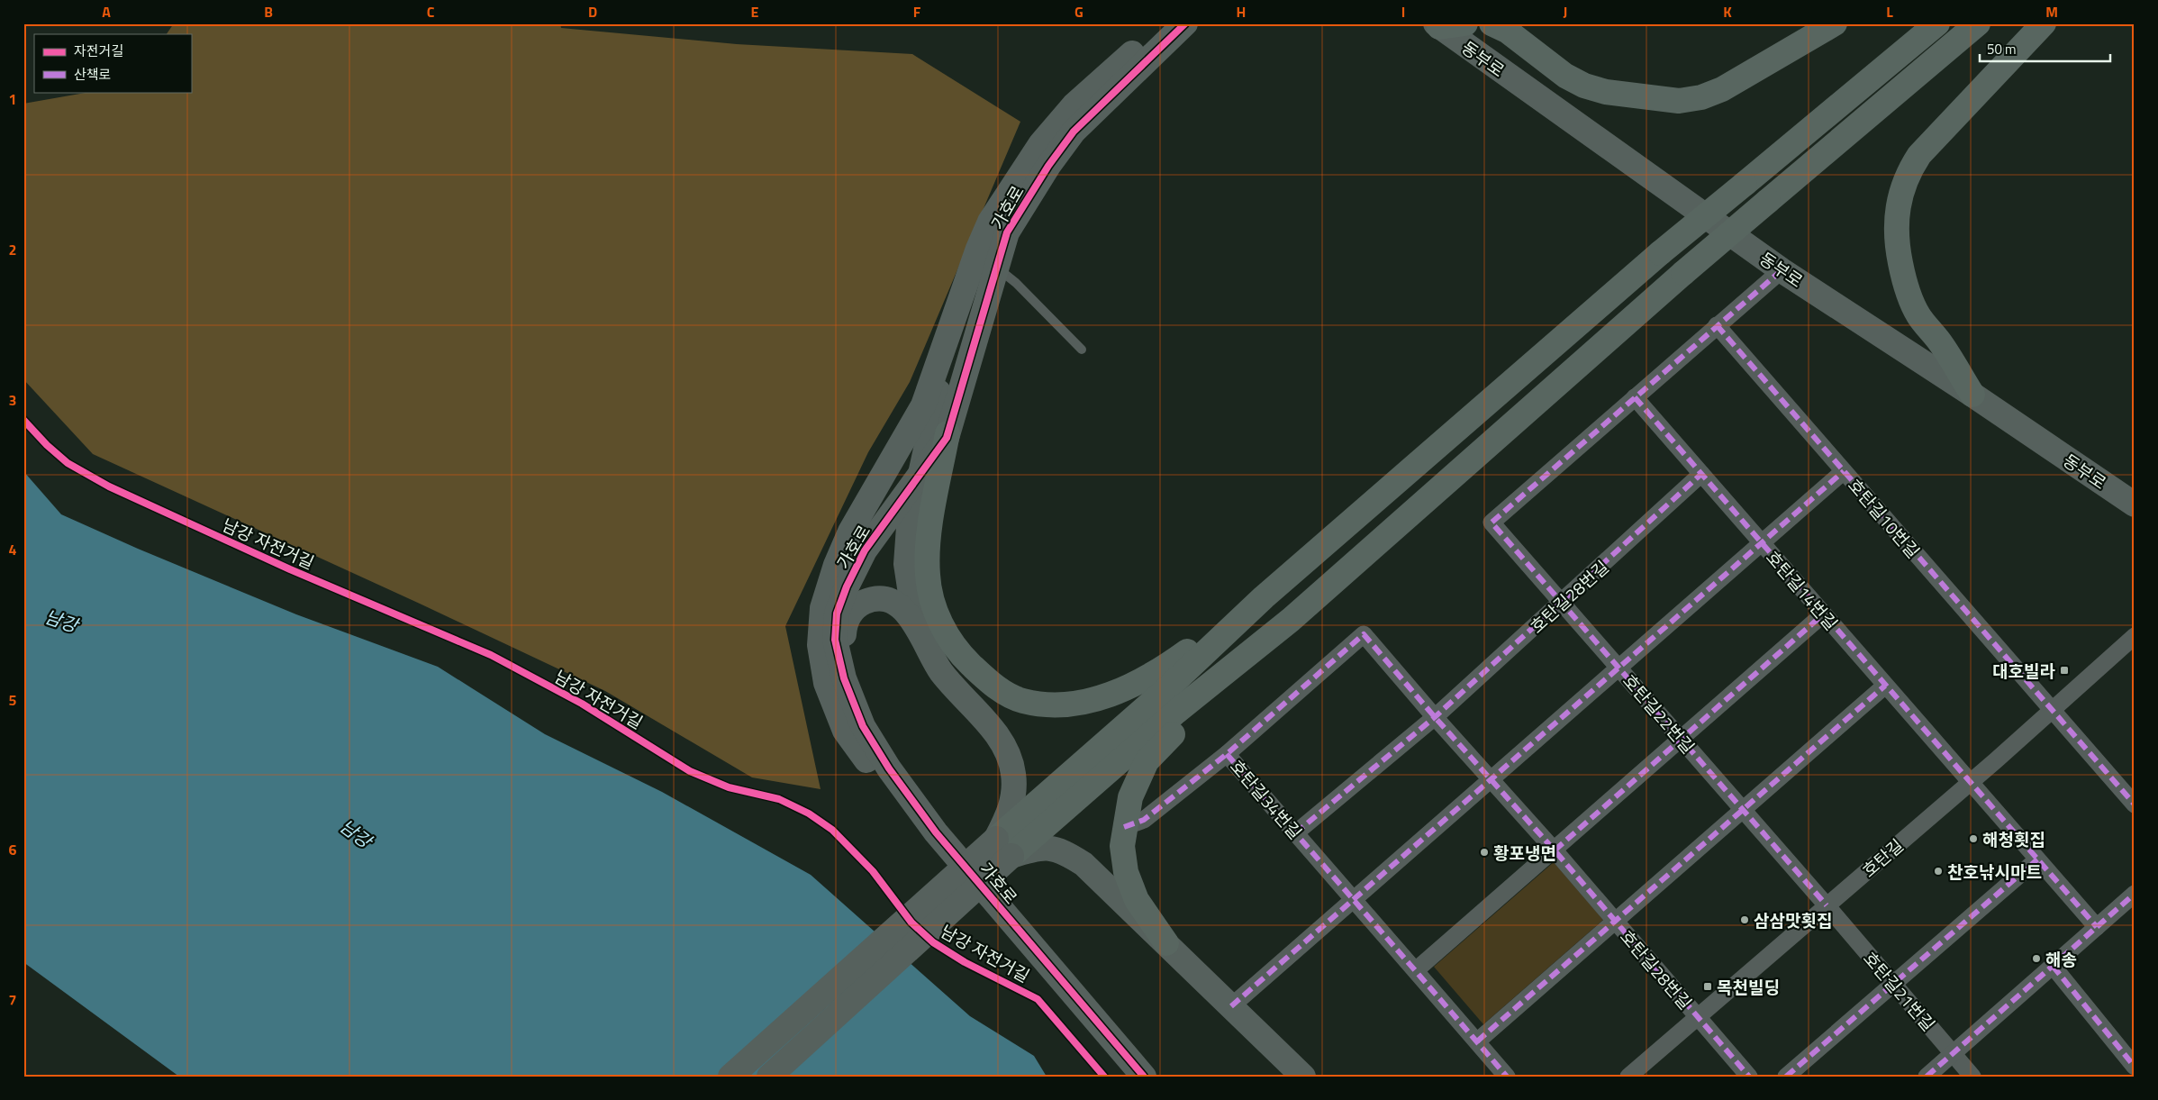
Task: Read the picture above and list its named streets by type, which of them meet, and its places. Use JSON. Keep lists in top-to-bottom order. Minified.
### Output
{"streets":{"street":["동부로","가호로","호탄길10번길","호탄길14번길","호탄길28번길","호탄길22번길","호탄길34번길","호탄길","호탄길21번길"],"cycle path":["남강 자전거길"]},"crossings":[["호탄길10번길","호탄길"],["호탄길14번길","호탄길28번길"],["호탄길14번길","호탄길22번길"],["호탄길14번길","호탄길"],["호탄길28번길","호탄길22번길"],["호탄길28번길","호탄길34번길"],["호탄길28번길","호탄길"],["호탄길22번길","호탄길"],["호탄길22번길","호탄길21번길"],["호탄길","호탄길21번길"]],"water":["남강"],"places":{"transit":["대호빌라","목천빌딩"],"other":["해청횟집","황포냉면","찬호낚시마트","삼삼맛횟집","해송"]},"legend":["자전거길","산책로"],"scale_bar":"50 m","grid":{"columns":["A","B","C","D","E","F","G","H","I","J","K","L","M"],"rows":["1","2","3","4","5","6","7"]}}
